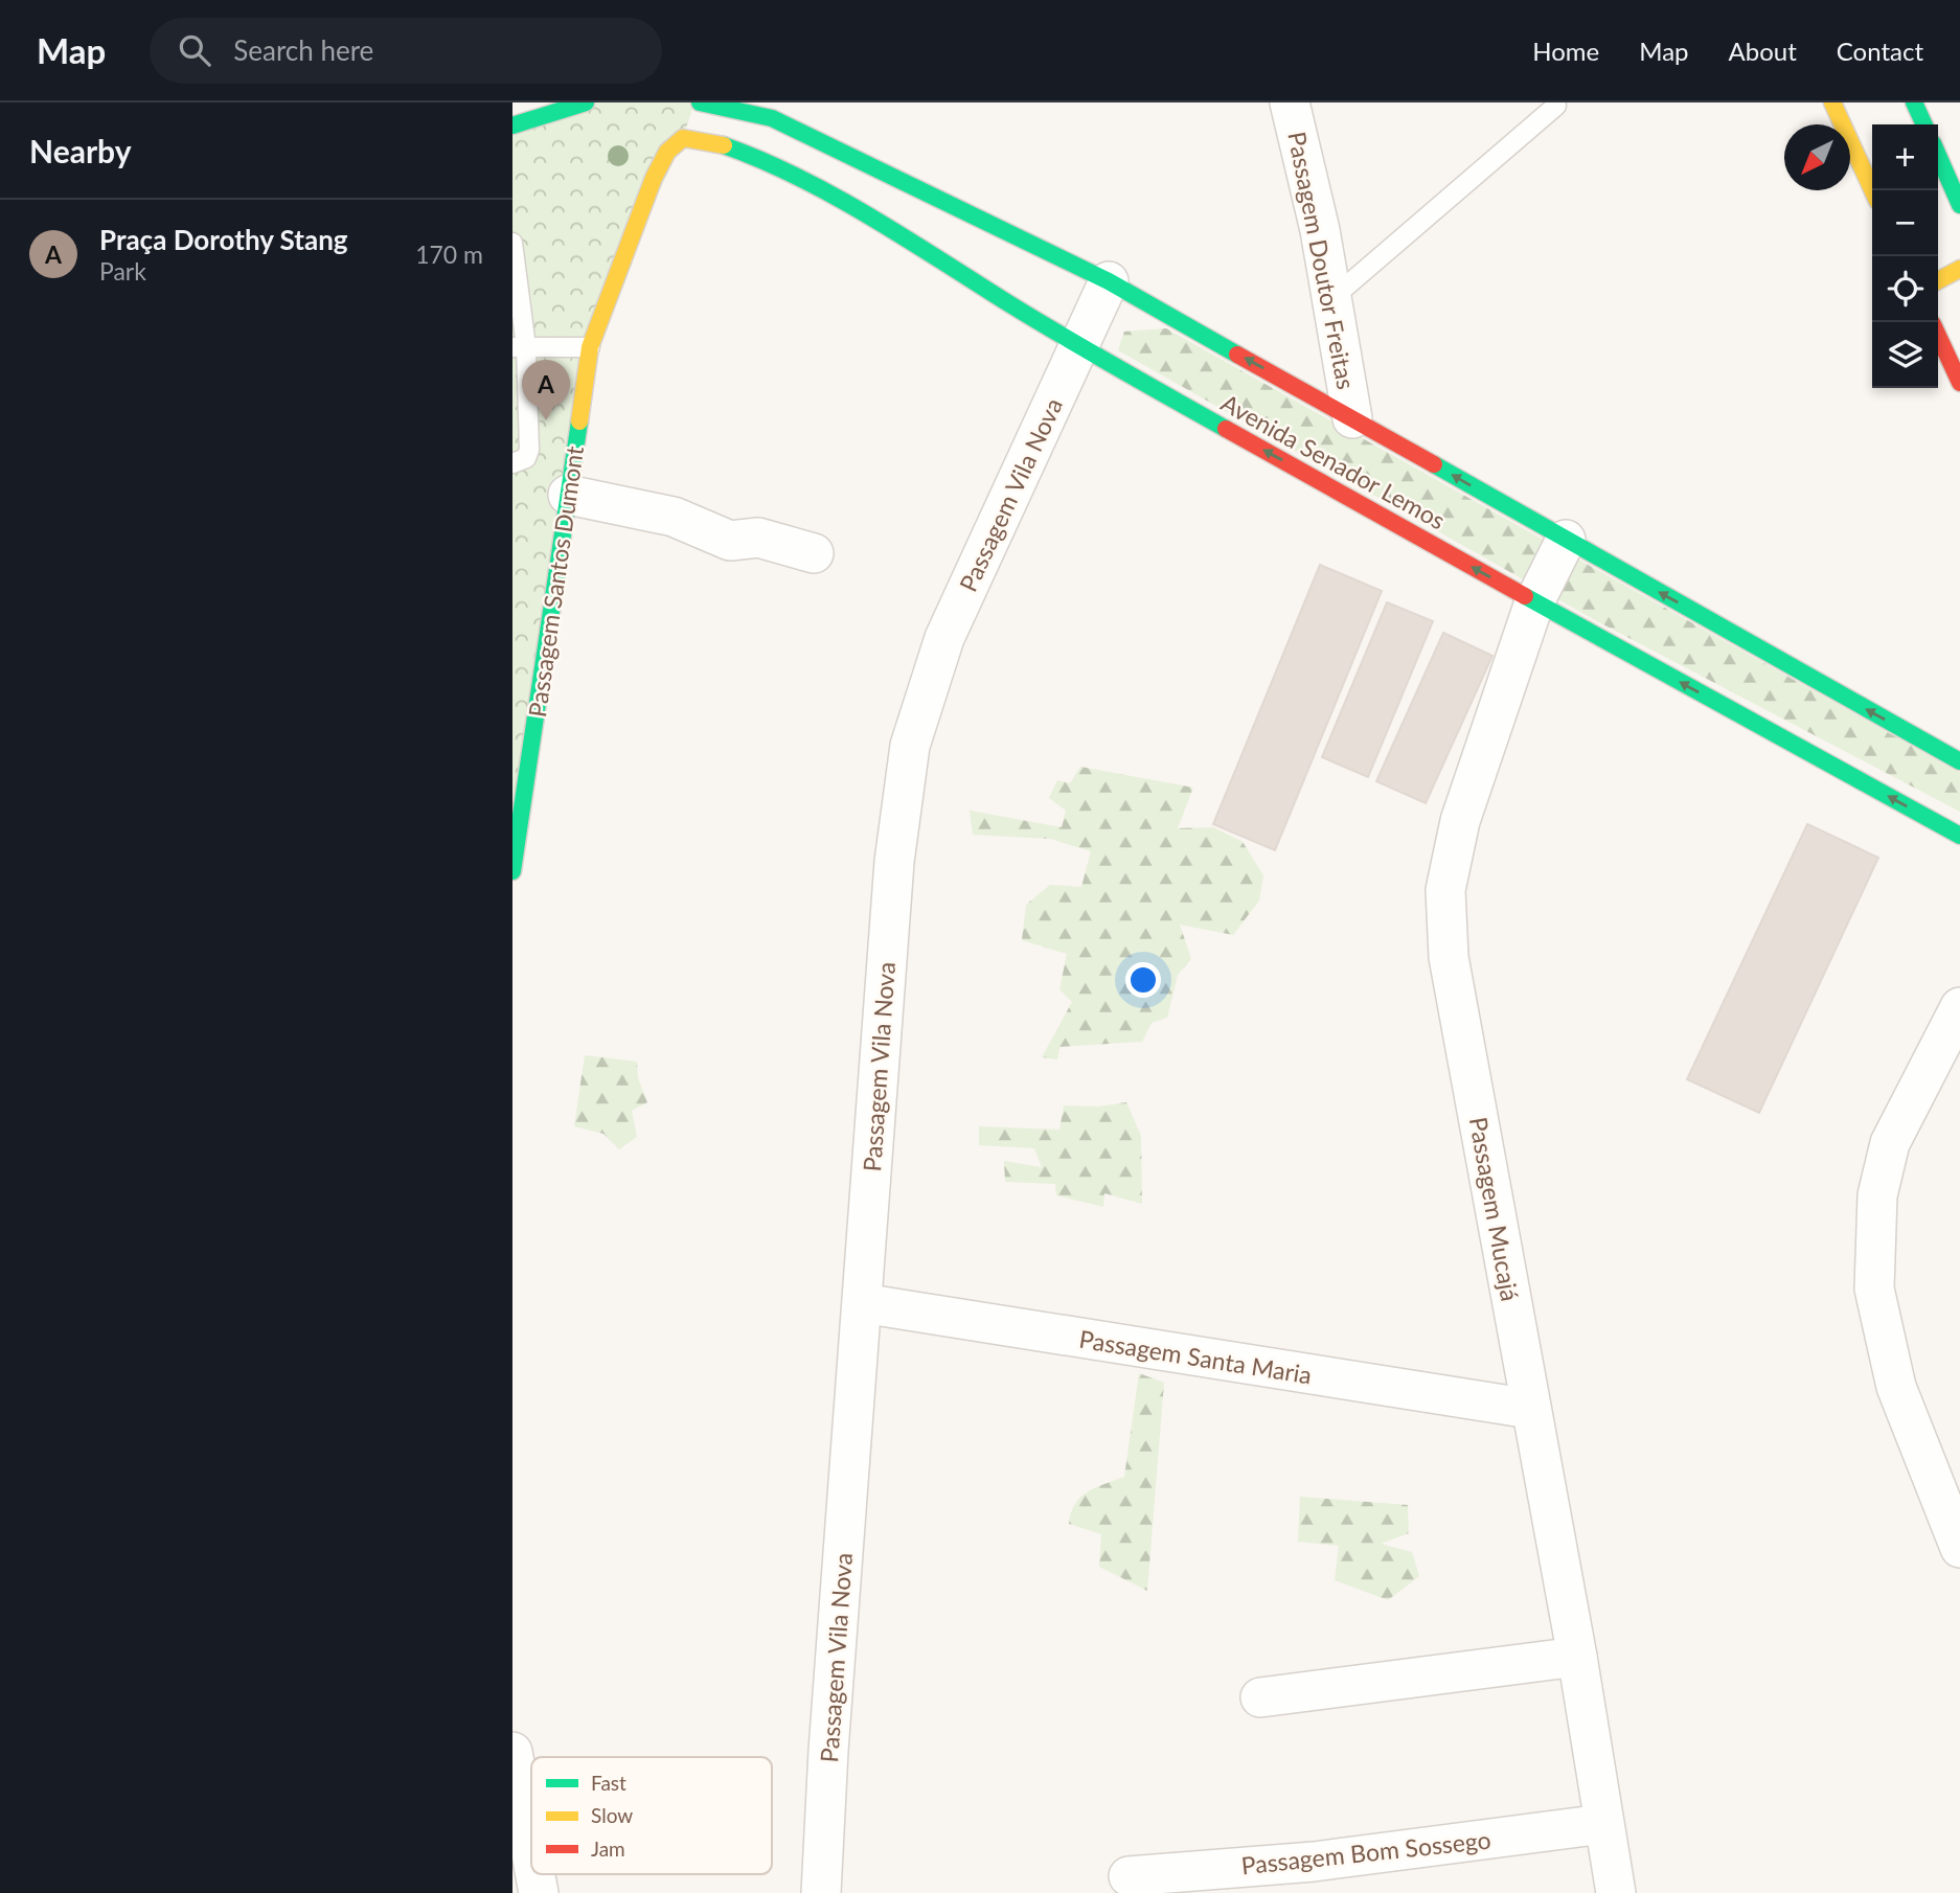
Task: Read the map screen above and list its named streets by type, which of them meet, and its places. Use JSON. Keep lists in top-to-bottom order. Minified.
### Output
{"streets":{"street":["Passagem Doutor Freitas","Avenida Senador Lemos","Passagem Vila Nova","Passagem Santos Dumont","Passagem Mucajá","Passagem Santa Maria","Passagem Bom Sossego"]},"crossings":[["Passagem Doutor Freitas","Avenida Senador Lemos"],["Avenida Senador Lemos","Passagem Vila Nova"],["Avenida Senador Lemos","Passagem Santos Dumont"],["Avenida Senador Lemos","Passagem Mucajá"],["Passagem Vila Nova","Passagem Santa Maria"],["Passagem Mucajá","Passagem Santa Maria"],["Passagem Mucajá","Passagem Bom Sossego"]],"one_way":["Avenida Senador Lemos"],"legend":["Fast","Slow","Jam"],"north":"bottom left","page":{"header":"Map","search":"Search here","nav":["Home","Map","About","Contact"],"heading":"Nearby","map_buttons":["+","−"],"list":[{"mark":"A","name":"Praça Dorothy Stang","note":"Park","value":"170 m"}],"pins":"A"}}
